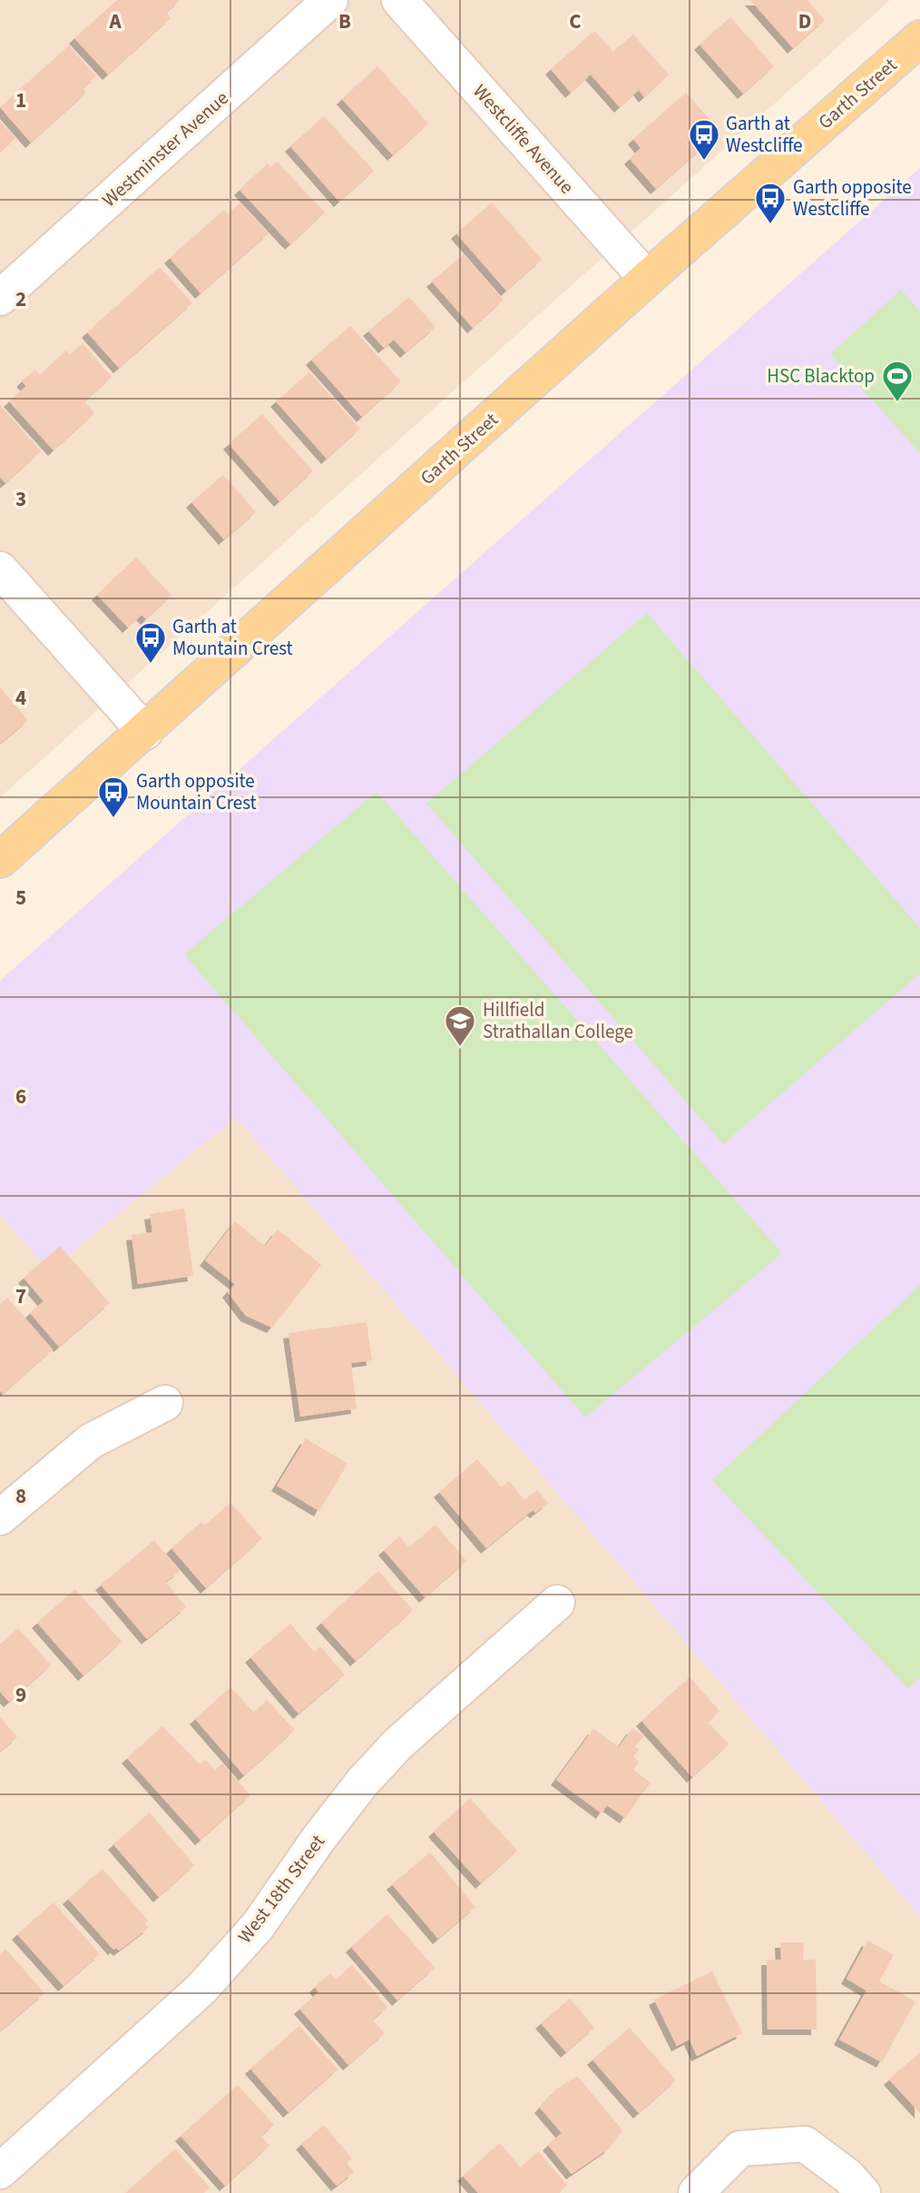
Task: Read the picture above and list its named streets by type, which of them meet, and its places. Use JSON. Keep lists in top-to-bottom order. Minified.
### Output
{"streets":{"main road":["Garth Street"],"street":["Westcliffe Avenue","Westminster Avenue","West 18th Street"]},"crossings":[["Garth Street","Westcliffe Avenue"]],"places":{"bus stop":["Garth at Westcliffe","Garth opposite Westcliffe","Garth at Mountain Crest","Garth opposite Mountain Crest"],"sports":["HSC Blacktop"],"school or university":["Hillfield Strathallan College"]},"grid":{"columns":["A","B","C","D"],"rows":["1","2","3","4","5","6","7","8","9"]}}
